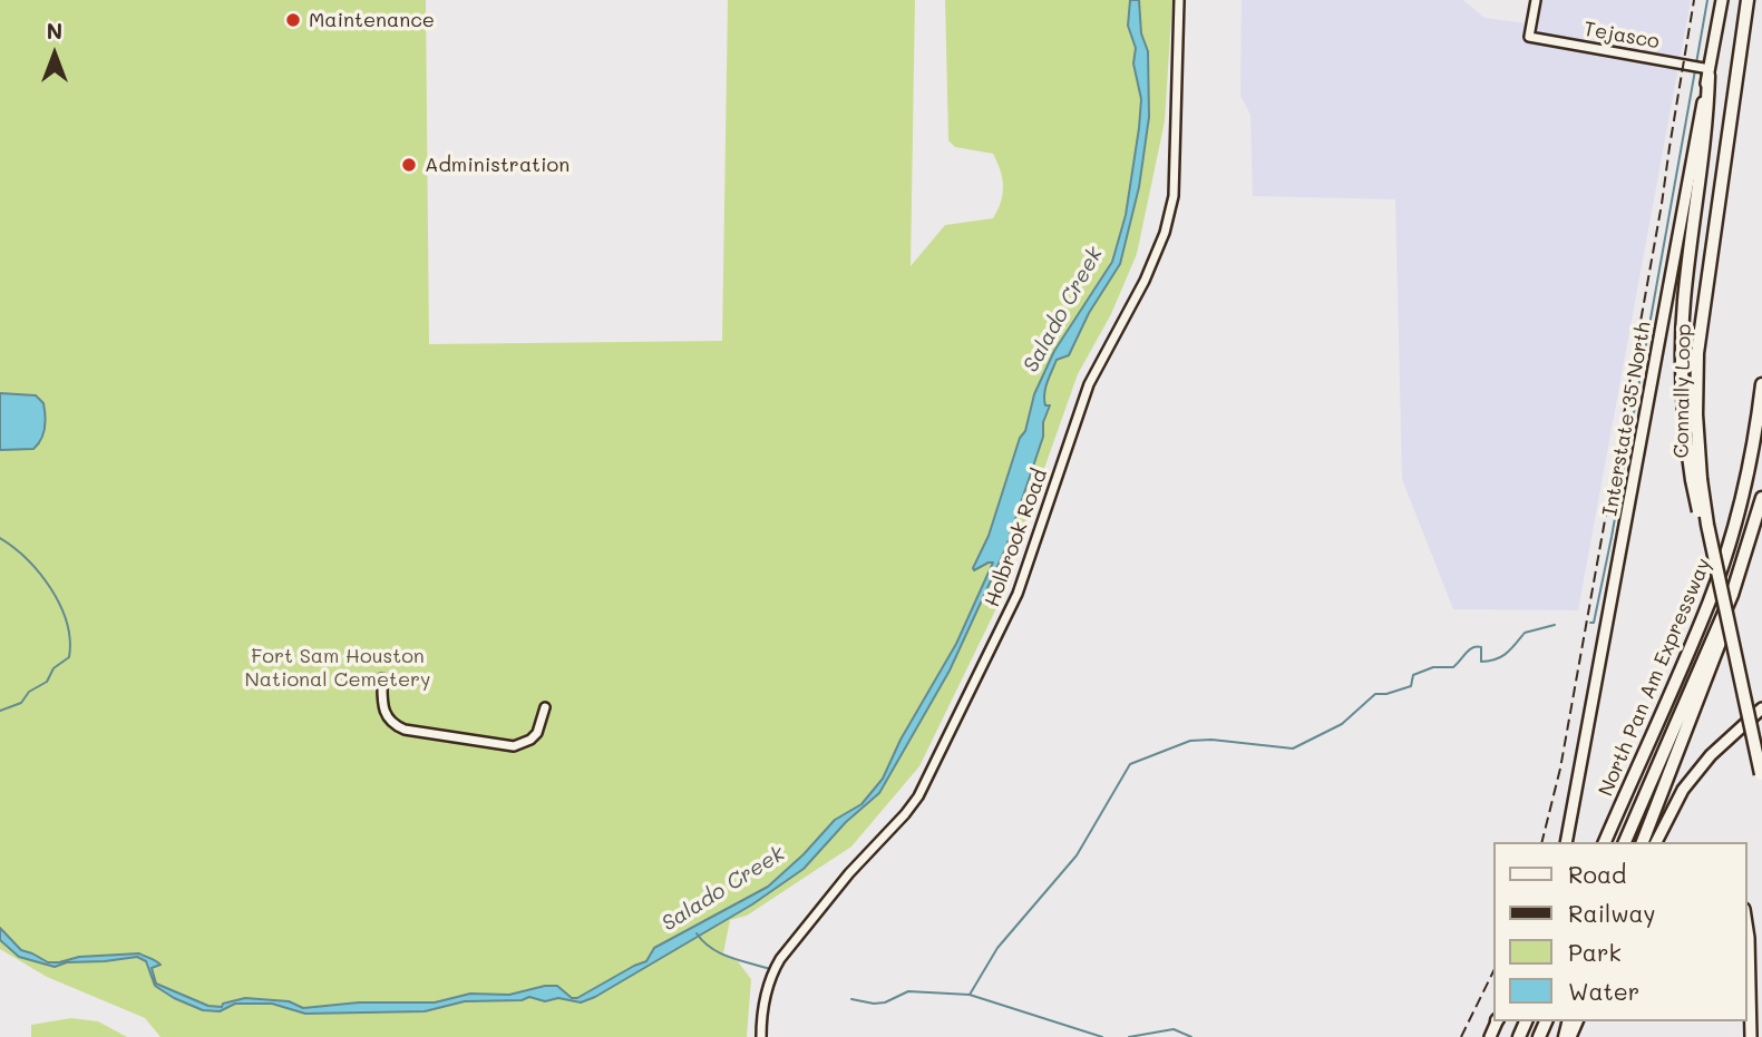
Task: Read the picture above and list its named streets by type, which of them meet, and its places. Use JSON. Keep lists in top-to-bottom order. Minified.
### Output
{"streets":{"highway":["Connally Loop","North Pan Am Expressway"],"main road":["Interstate 35 North"],"street":["Tejasco","Holbrook Road"]},"crossings":[["Tejasco","Interstate 35 North"]],"water":["Salado Creek"],"parks":["Fort Sam Houston National Cemetery"],"places":["Maintenance","Administration"],"legend":["Road","Railway","Park","Water"],"north":"top"}
